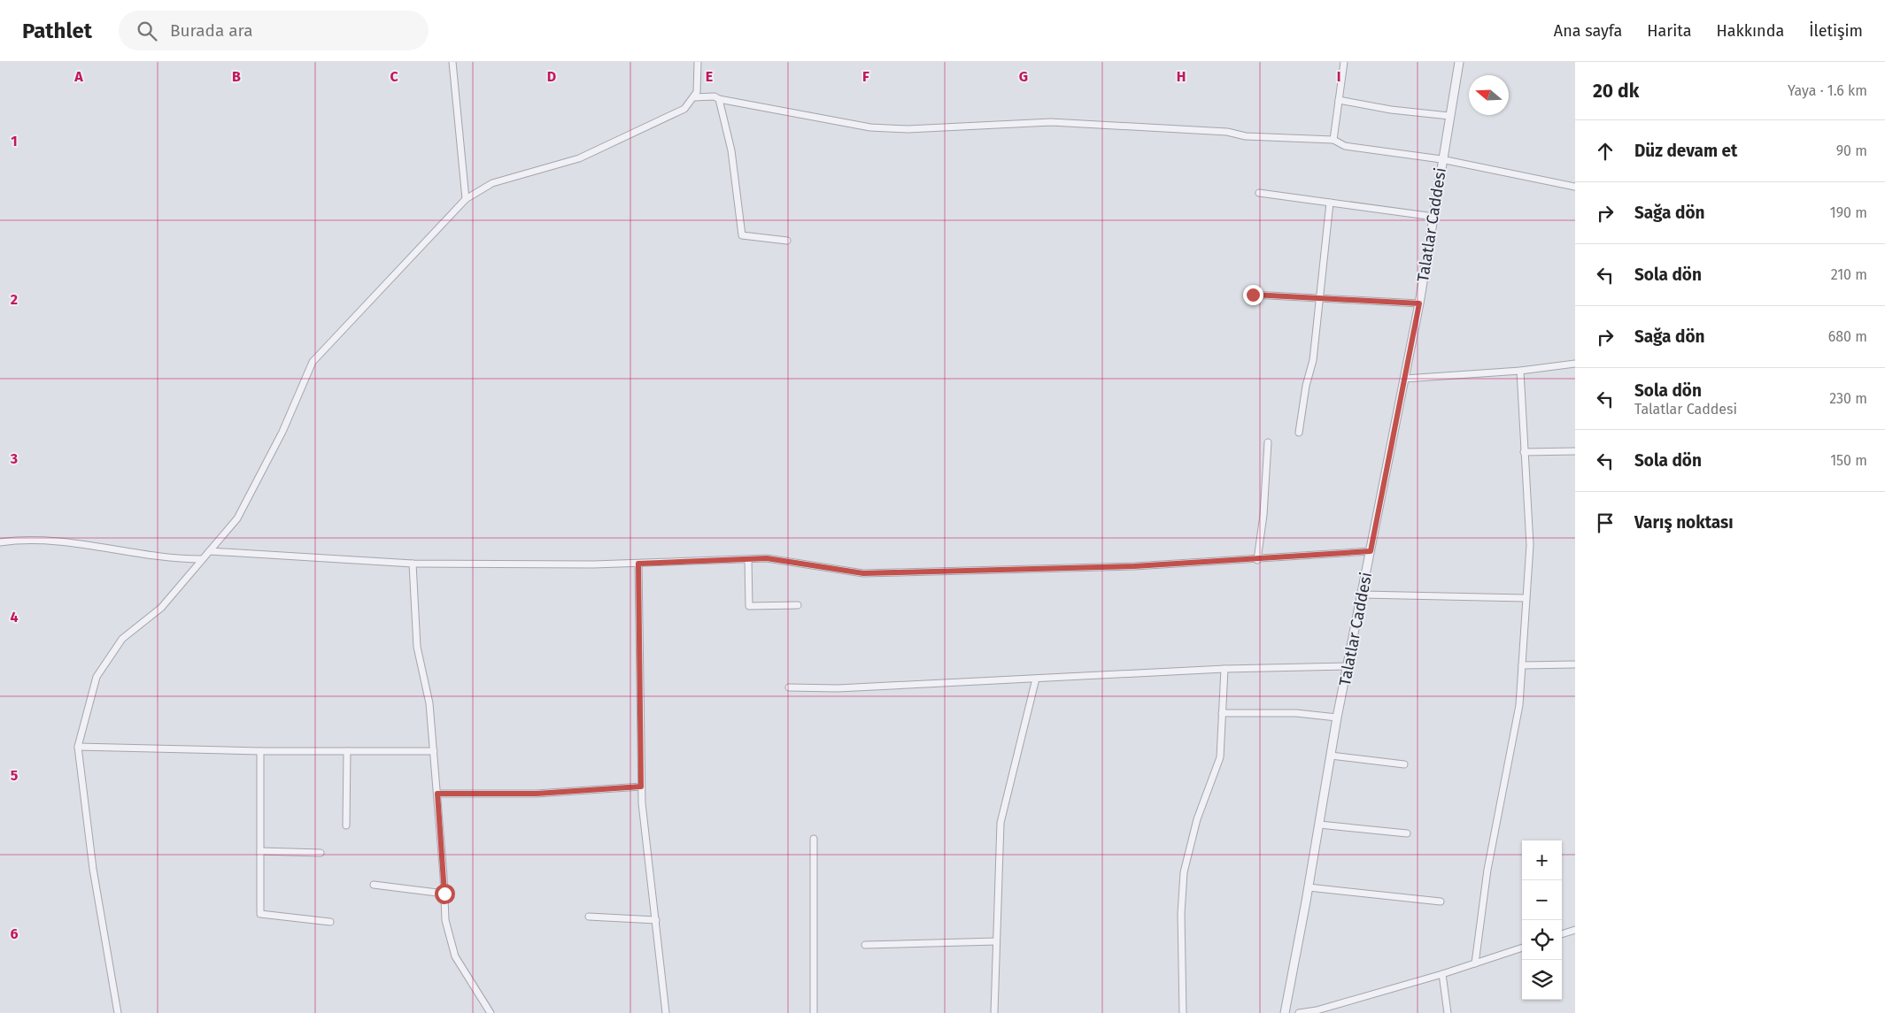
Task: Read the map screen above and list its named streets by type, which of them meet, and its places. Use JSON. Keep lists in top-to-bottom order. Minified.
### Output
{"streets":{"street":["Talatlar Caddesi"]},"north":"left","page":{"header":"Pathlet","search":"Burada ara","nav":["Ana sayfa","Harita","Hakkında","İletişim"],"heading":["20 dk","Yaya · 1.6 km"],"list":[["Düz devam et","90 m"],["Sağa dön","190 m"],["Sola dön","210 m"],["Sağa dön","680 m"],["Sola dön","Talatlar Caddesi","230 m"],["Sola dön","150 m"],"Varış noktası"],"map_buttons":["+","−"]},"grid":{"columns":["A","B","C","D","E","F","G","H","I"],"rows":["1","2","3","4","5","6"]}}
